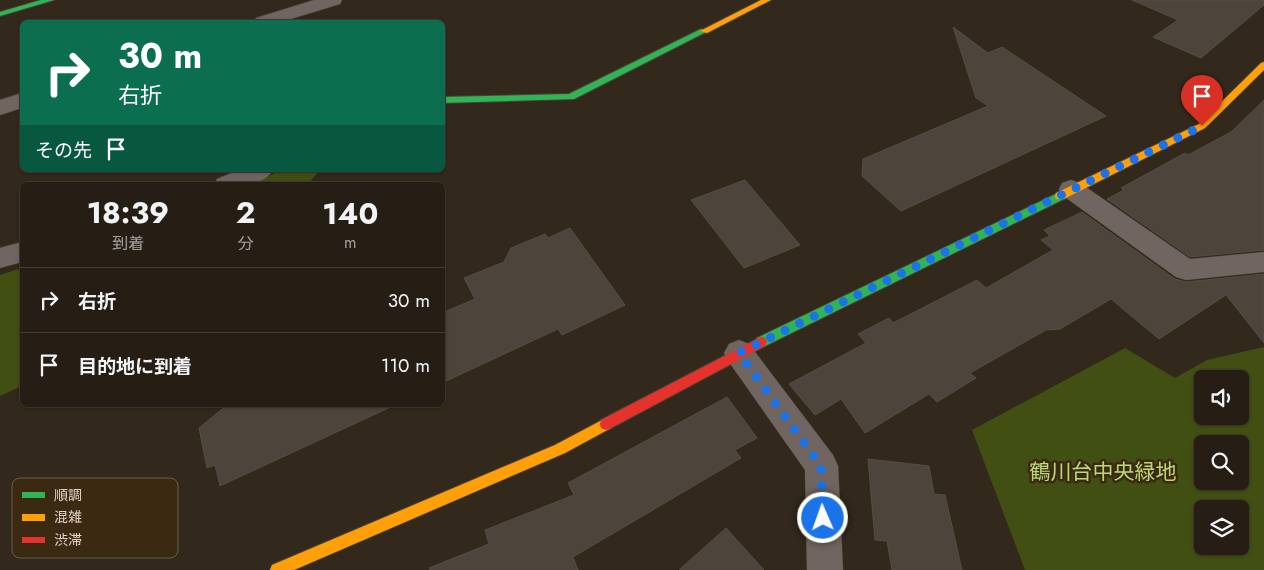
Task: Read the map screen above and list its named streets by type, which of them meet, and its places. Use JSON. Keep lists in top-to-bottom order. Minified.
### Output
{"parks":["鶴川台中央緑地"],"legend":["順調","混雑","渋滞"],"page":{"turn":["30 m","右折"],"then":"その先","eta":["18:39","到着","2","分","140","m"],"list":[{"name":"右折","value":"30 m"},{"name":"目的地に到着","value":"110 m"}]}}
